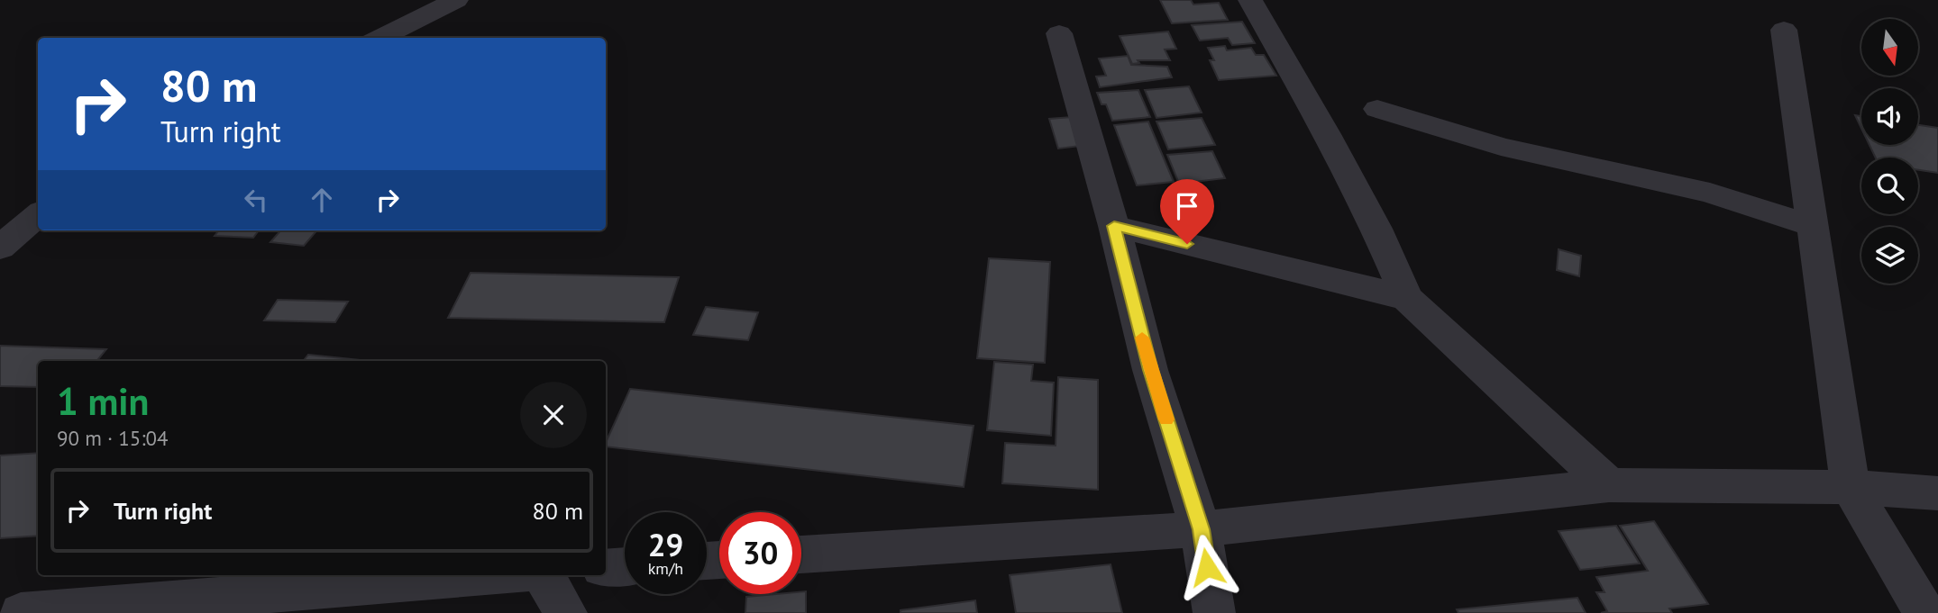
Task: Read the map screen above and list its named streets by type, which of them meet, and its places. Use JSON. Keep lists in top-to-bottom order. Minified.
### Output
{"north":"bottom","page":{"turn":["80 m","Turn right"],"heading":["1 min","90 m · 15:04"],"list":[{"name":"Turn right","value":"80 m"}],"speed":"29 km/h","limit":"30"}}
